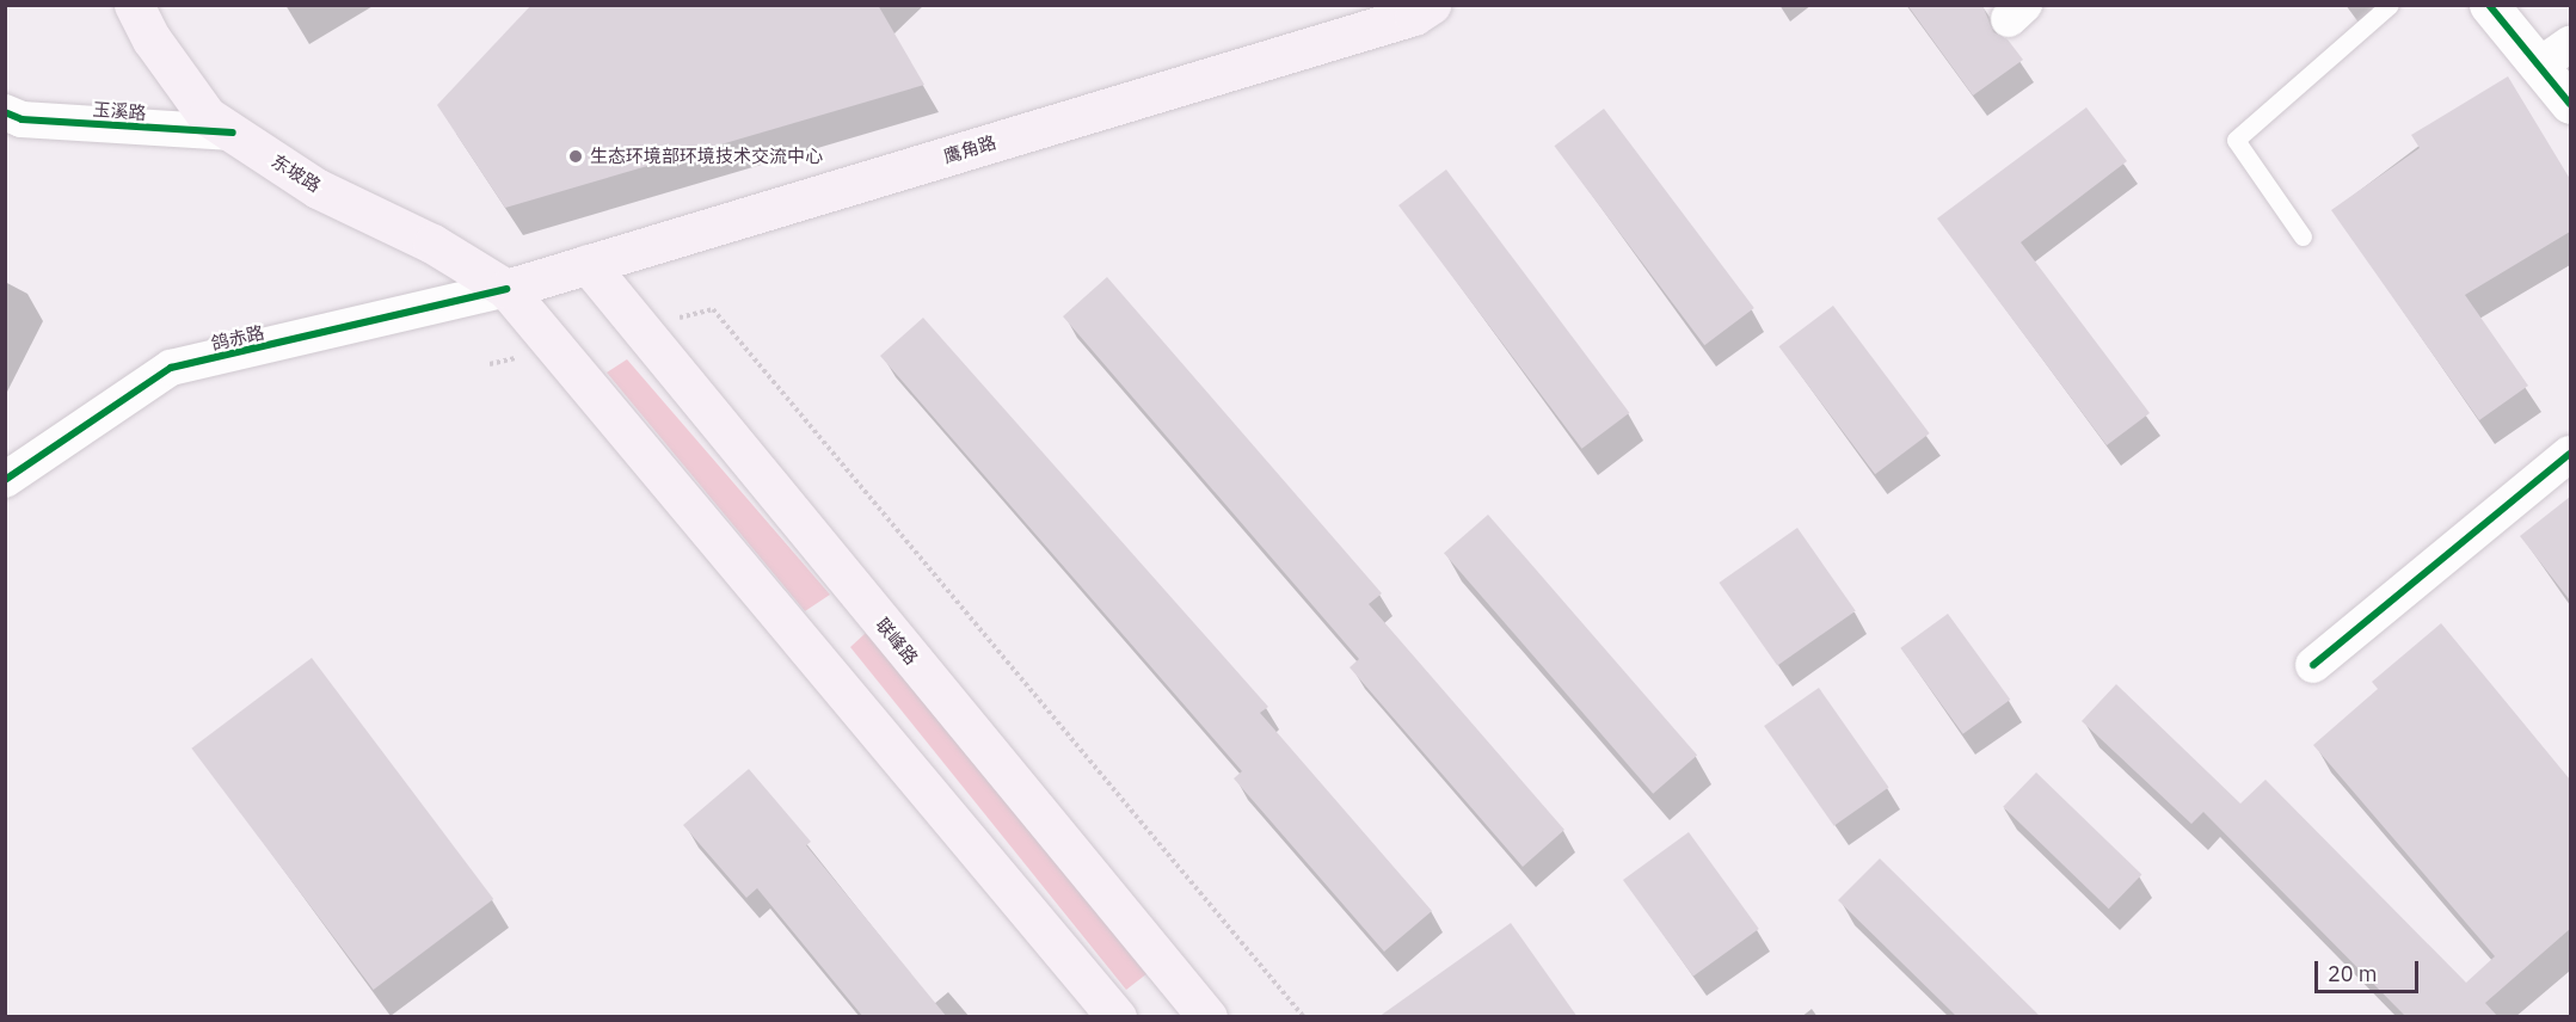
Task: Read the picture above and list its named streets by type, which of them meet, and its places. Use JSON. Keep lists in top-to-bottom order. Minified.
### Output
{"streets":{"main road":["鹰角路","东坡路","联峰路"],"street":["玉溪路","鸽赤路"]},"crossings":[["玉溪路","东坡路"],["鹰角路","东坡路"],["鹰角路","鸽赤路"],["鹰角路","联峰路"],["东坡路","鸽赤路"]],"places":["生态环境部环境技术交流中心"],"scale_bar":"20 m"}
